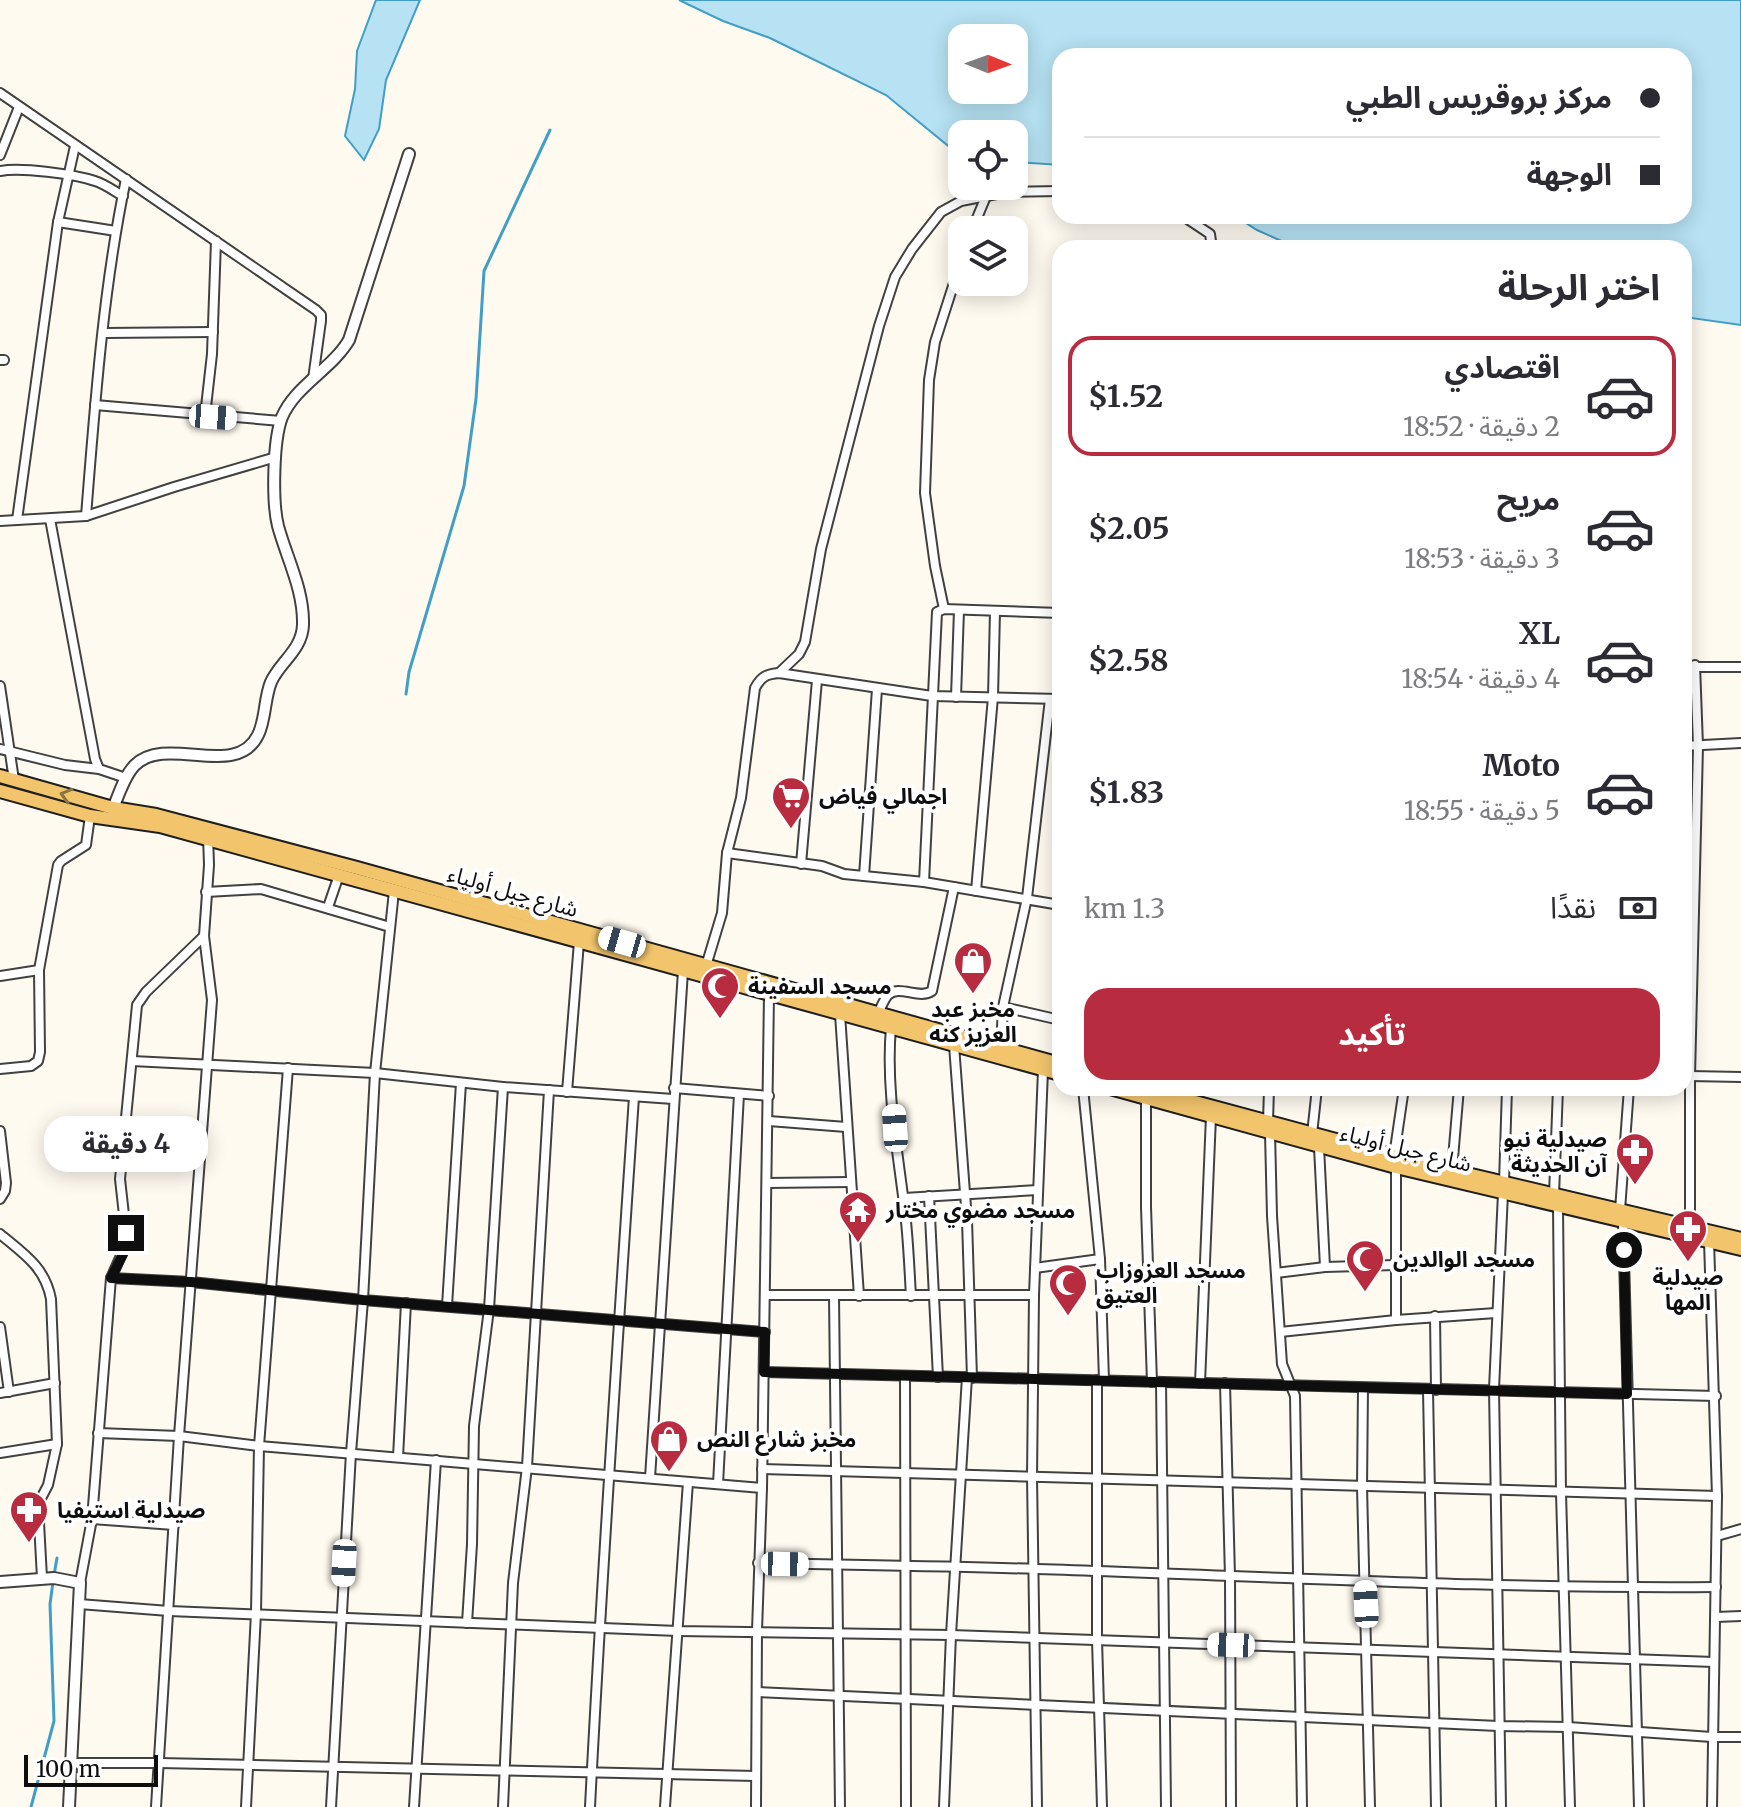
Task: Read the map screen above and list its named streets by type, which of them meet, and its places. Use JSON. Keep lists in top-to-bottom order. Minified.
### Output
{"streets":{"main road":["شارع جبل أولياء"]},"places":{"supermarket":["اجمالي فياض"],"shop":["مخبز عبد العزيز كنه","مخبز شارع النص"],"mosque":["مسجد السفينة","مسجد الوالدين","مسجد العزوزاب العتيق"],"pharmacy":["صيدلية نيو آن الحديثة","صيدلية المها","صيدلية استيفيا"],"temple":["مسجد مضوي مختار"]},"scale_bar":"100 m","north":"right","page":{"banner":["مركز بروقريس الطبي","الوجهة"],"heading":"اختر الرحلة","list":[{"name":"اقتصادي","note":"2 دقيقة · 18:52","value":"$1.52"},{"name":"مريح","note":"3 دقيقة · 18:53","value":"$2.05"},{"name":"XL","note":"4 دقيقة · 18:54","value":"$2.58"},{"name":"Moto","note":"5 دقيقة · 18:55","value":"$1.83"}],"pay":["نقدًا","1.3 km"],"buttons":"تأكيد","bubble":"4 دقيقة","scale":"100 m"}}
